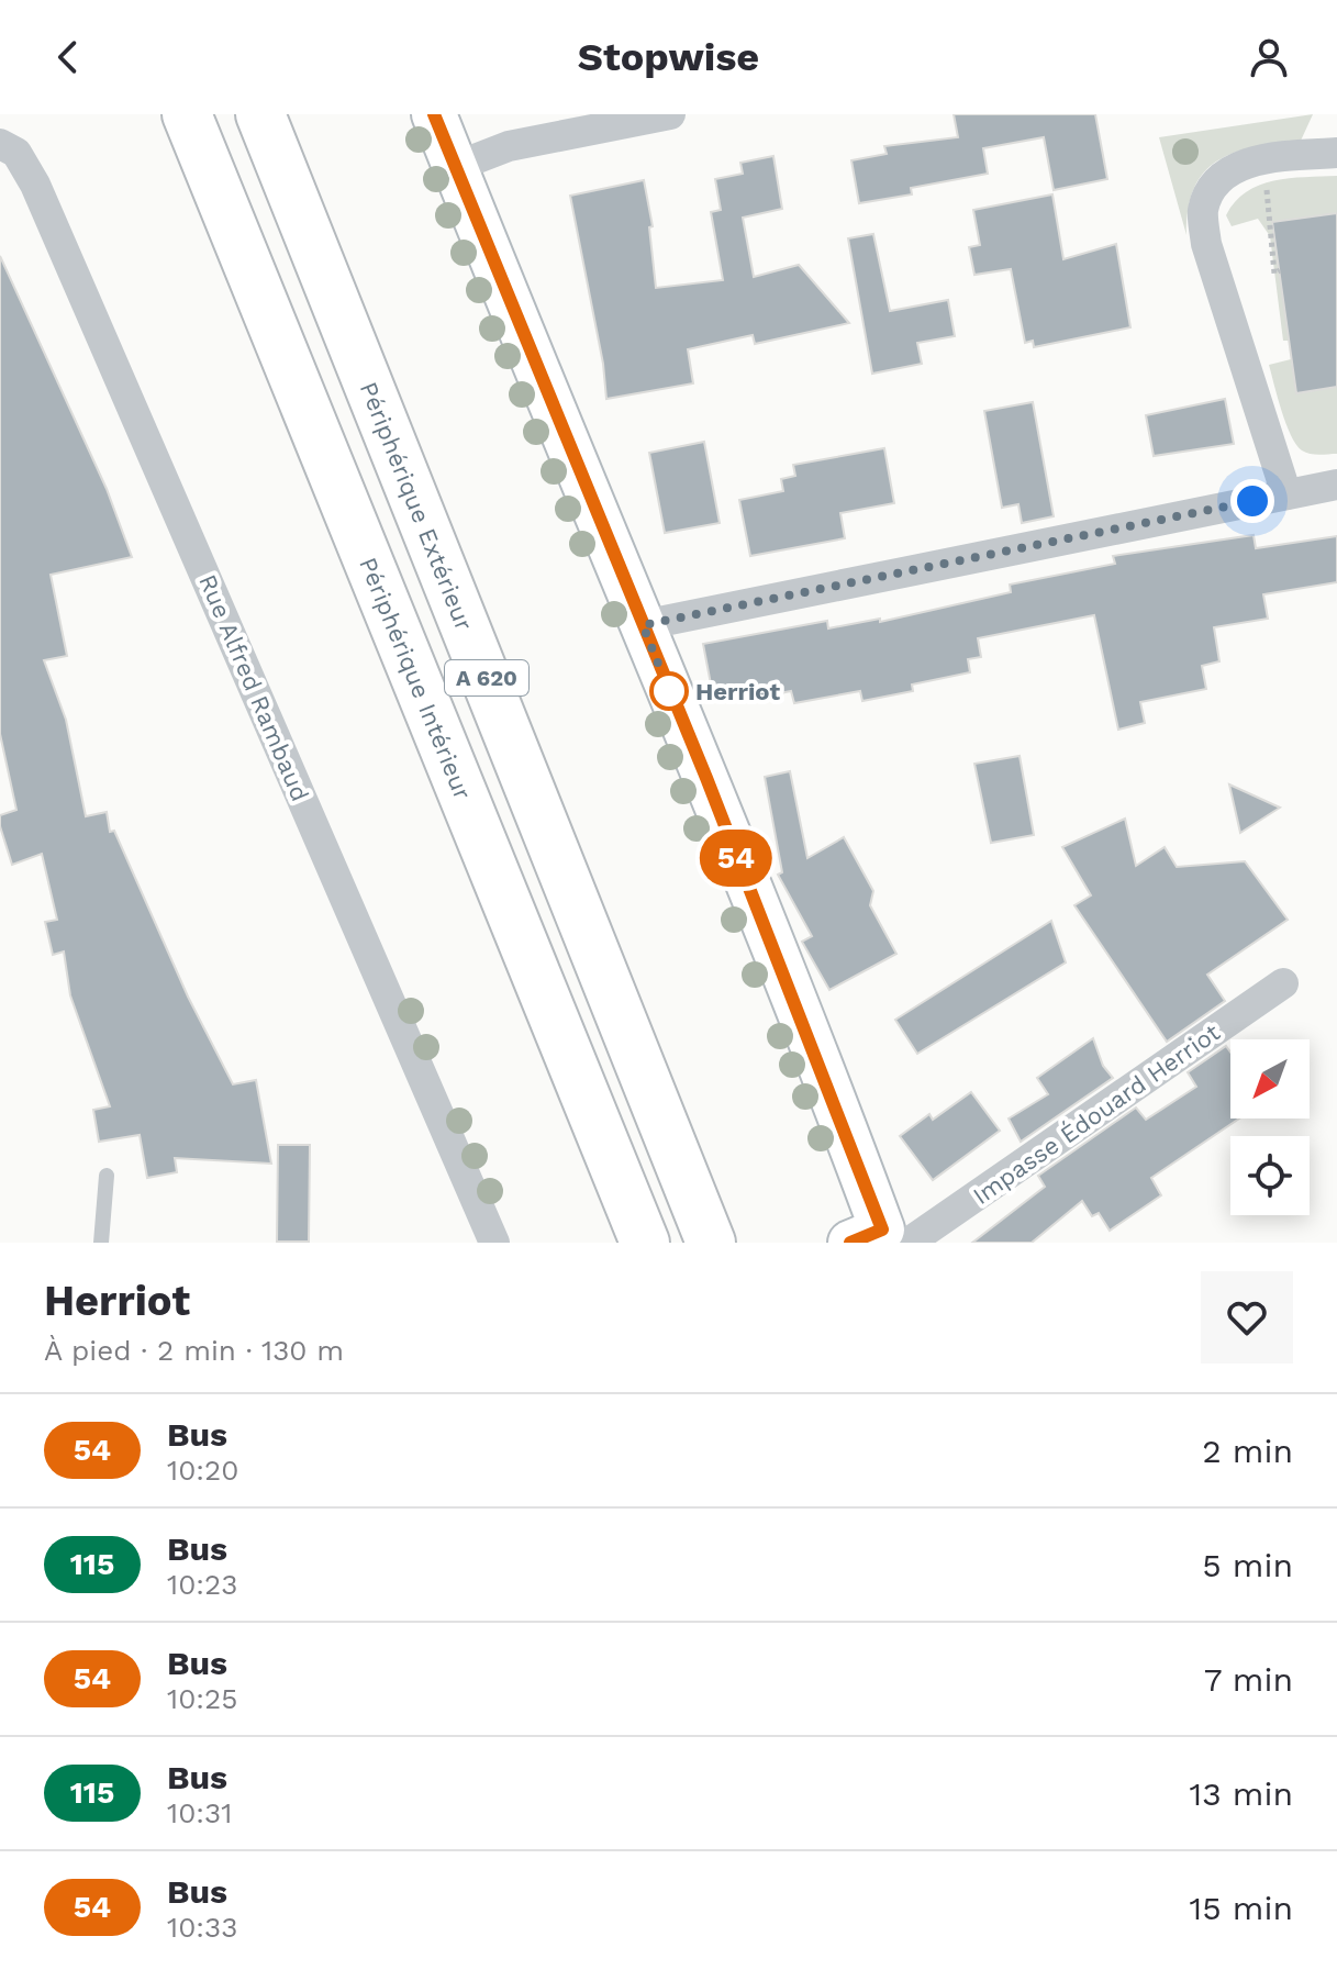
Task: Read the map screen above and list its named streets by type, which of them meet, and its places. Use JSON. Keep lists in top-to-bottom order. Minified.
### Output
{"streets":{"highway":["Périphérique Extérieur","Périphérique Intérieur","A 620"],"street":["Rue Alfred Rambaud","Impasse Édouard Herriot"]},"places":["Herriot"],"lines":["bus line 54"],"north":"bottom left","page":{"header":"Stopwise","on_map":"54","heading":["Herriot","À pied · 2 min · 130 m"],"list":[{"mark":"54","name":"Bus","note":"10:20","value":"2 min"},{"mark":"115","name":"Bus","note":"10:23","value":"5 min"},{"mark":"54","name":"Bus","note":"10:25","value":"7 min"},{"mark":"115","name":"Bus","note":"10:31","value":"13 min"},{"mark":"54","name":"Bus","note":"10:33","value":"15 min"}]}}
